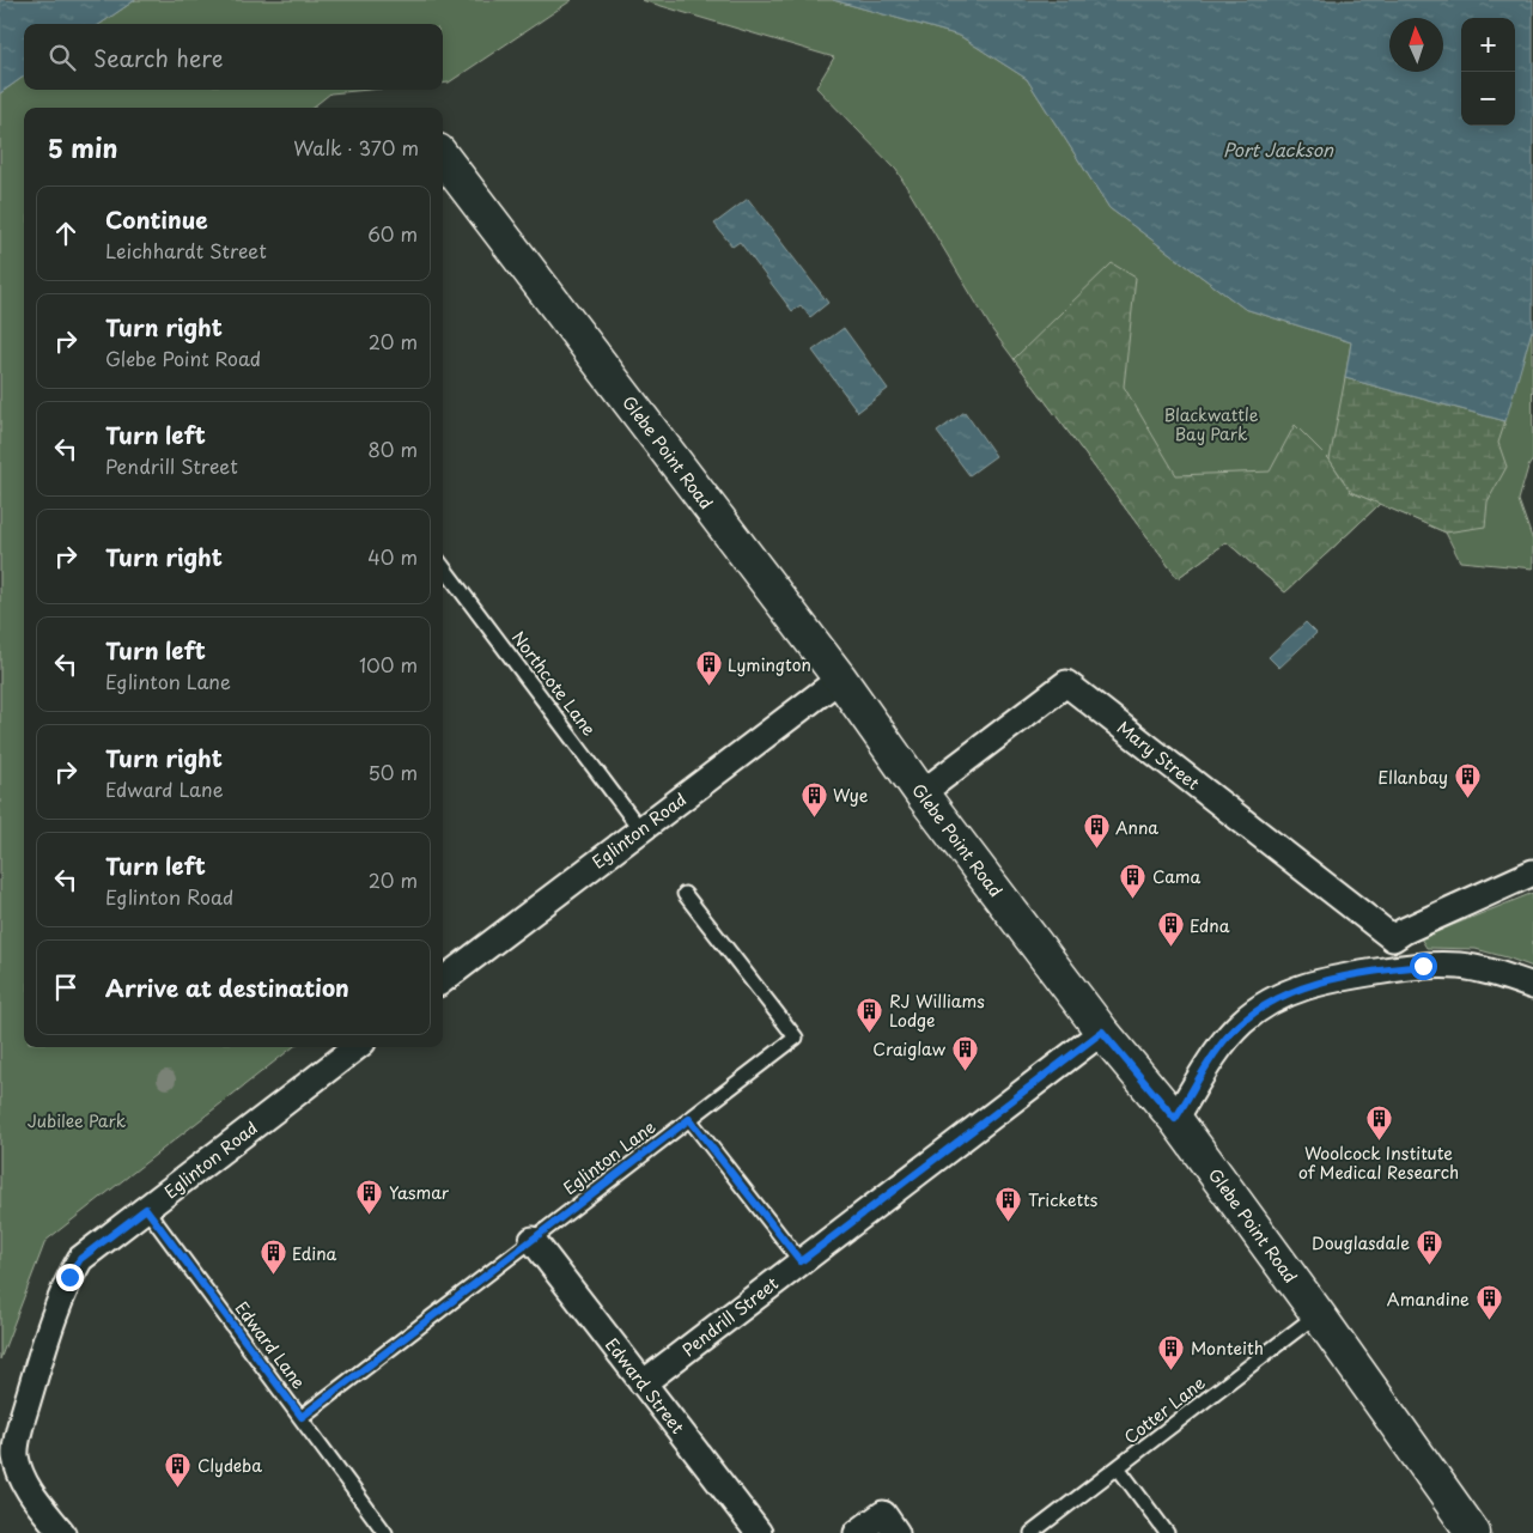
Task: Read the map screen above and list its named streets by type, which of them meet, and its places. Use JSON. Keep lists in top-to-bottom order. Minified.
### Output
{"streets":{"street":["Glebe Point Road","Mary Street","Eglinton Road","Pendrill Street","Edward Street"],"lane":["Northcote Lane","Eglinton Lane","Edward Lane","Cotter Lane"]},"crossings":[["Glebe Point Road","Mary Street"],["Glebe Point Road","Eglinton Road"],["Glebe Point Road","Pendrill Street"],["Glebe Point Road","Cotter Lane"],["Northcote Lane","Eglinton Road"],["Eglinton Road","Edward Lane"],["Eglinton Lane","Edward Lane"],["Eglinton Lane","Edward Street"],["Pendrill Street","Edward Street"]],"water":["Port Jackson"],"parks":["Blackwattle Bay Park","Jubilee Park"],"places":{"building":["Lymington","Ellanbay","Wye","Anna","Cama","Edna","RJ Williams Lodge","Craiglaw","Woolcock Institute of Medical Research","Yasmar","Tricketts","Douglasdale","Edina","Amandine","Monteith","Clydeba"]},"north":"top","page":{"map_buttons":["+","−"],"search":"Search here","heading":["5 min","Walk · 370 m"],"list":[["Continue","Leichhardt Street","60 m"],["Turn right","Glebe Point Road","20 m"],["Turn left","Pendrill Street","80 m"],["Turn right","40 m"],["Turn left","Eglinton Lane","100 m"],["Turn right","Edward Lane","50 m"],["Turn left","Eglinton Road","20 m"],"Arrive at destination"]}}
